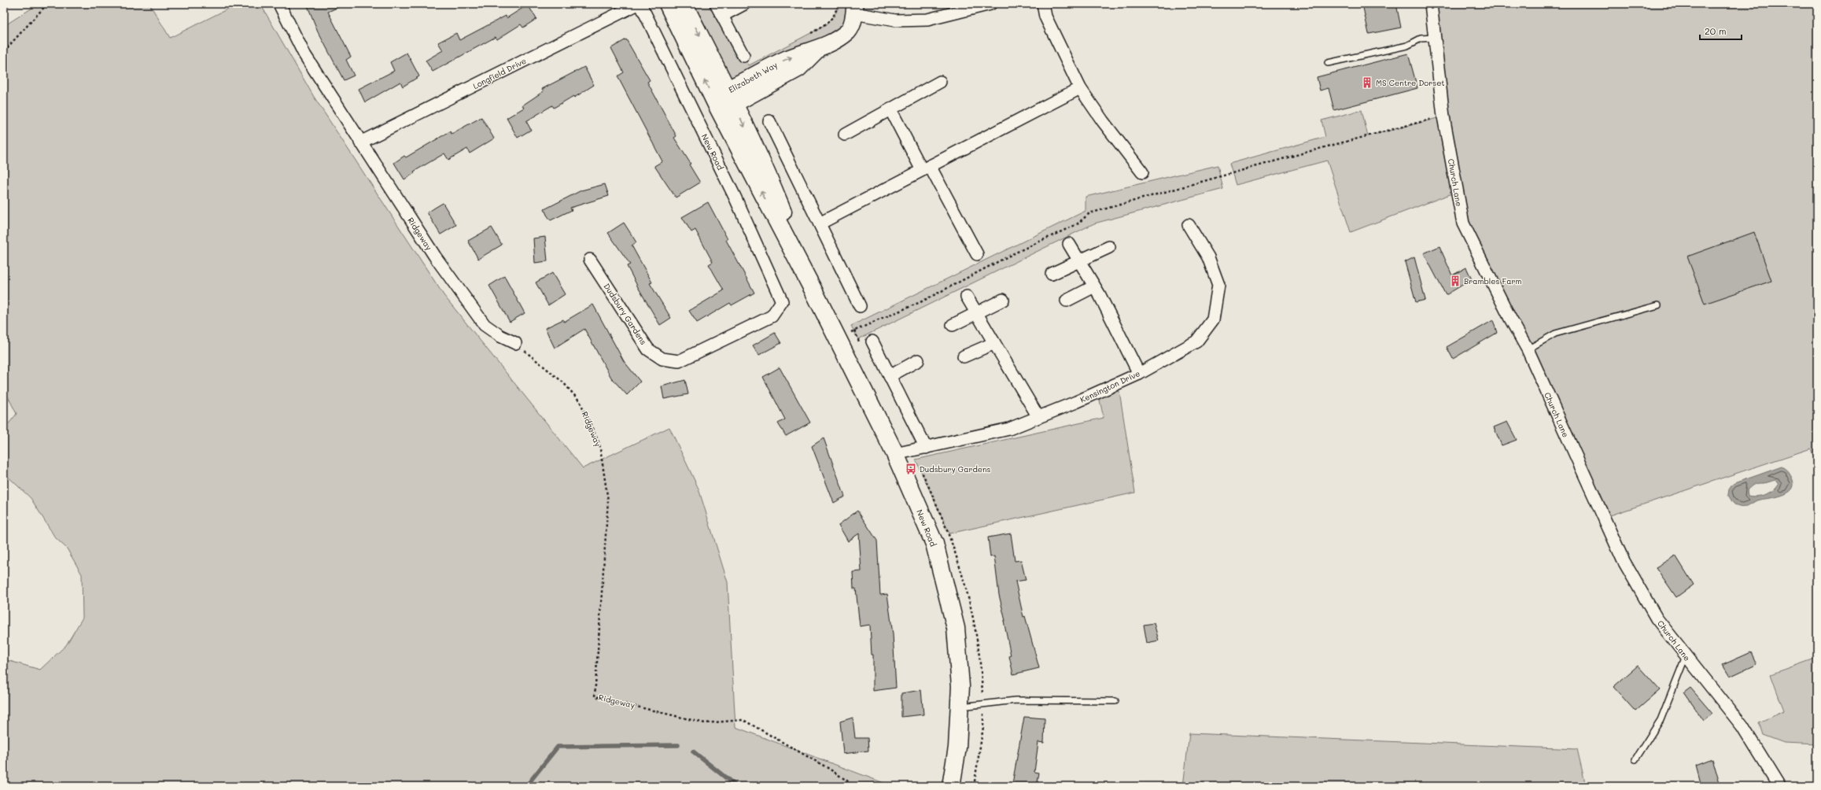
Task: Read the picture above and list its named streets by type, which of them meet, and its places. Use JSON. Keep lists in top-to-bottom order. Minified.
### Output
{"streets":{"main road":["New Road"],"street":["Longfield Drive","Elizabeth Way","Church Lane","Ridgeway","Dudsbury Gardens","Kensington Drive"]},"crossings":[["Longfield Drive","New Road"],["Longfield Drive","Ridgeway"],["Elizabeth Way","New Road"],["New Road","Dudsbury Gardens"],["New Road","Kensington Drive"]],"places":{"building":["MS Centre Dorset","Brambles Farm"],"bus stop":["Dudsbury Gardens"]},"scale_bar":"20 m"}
